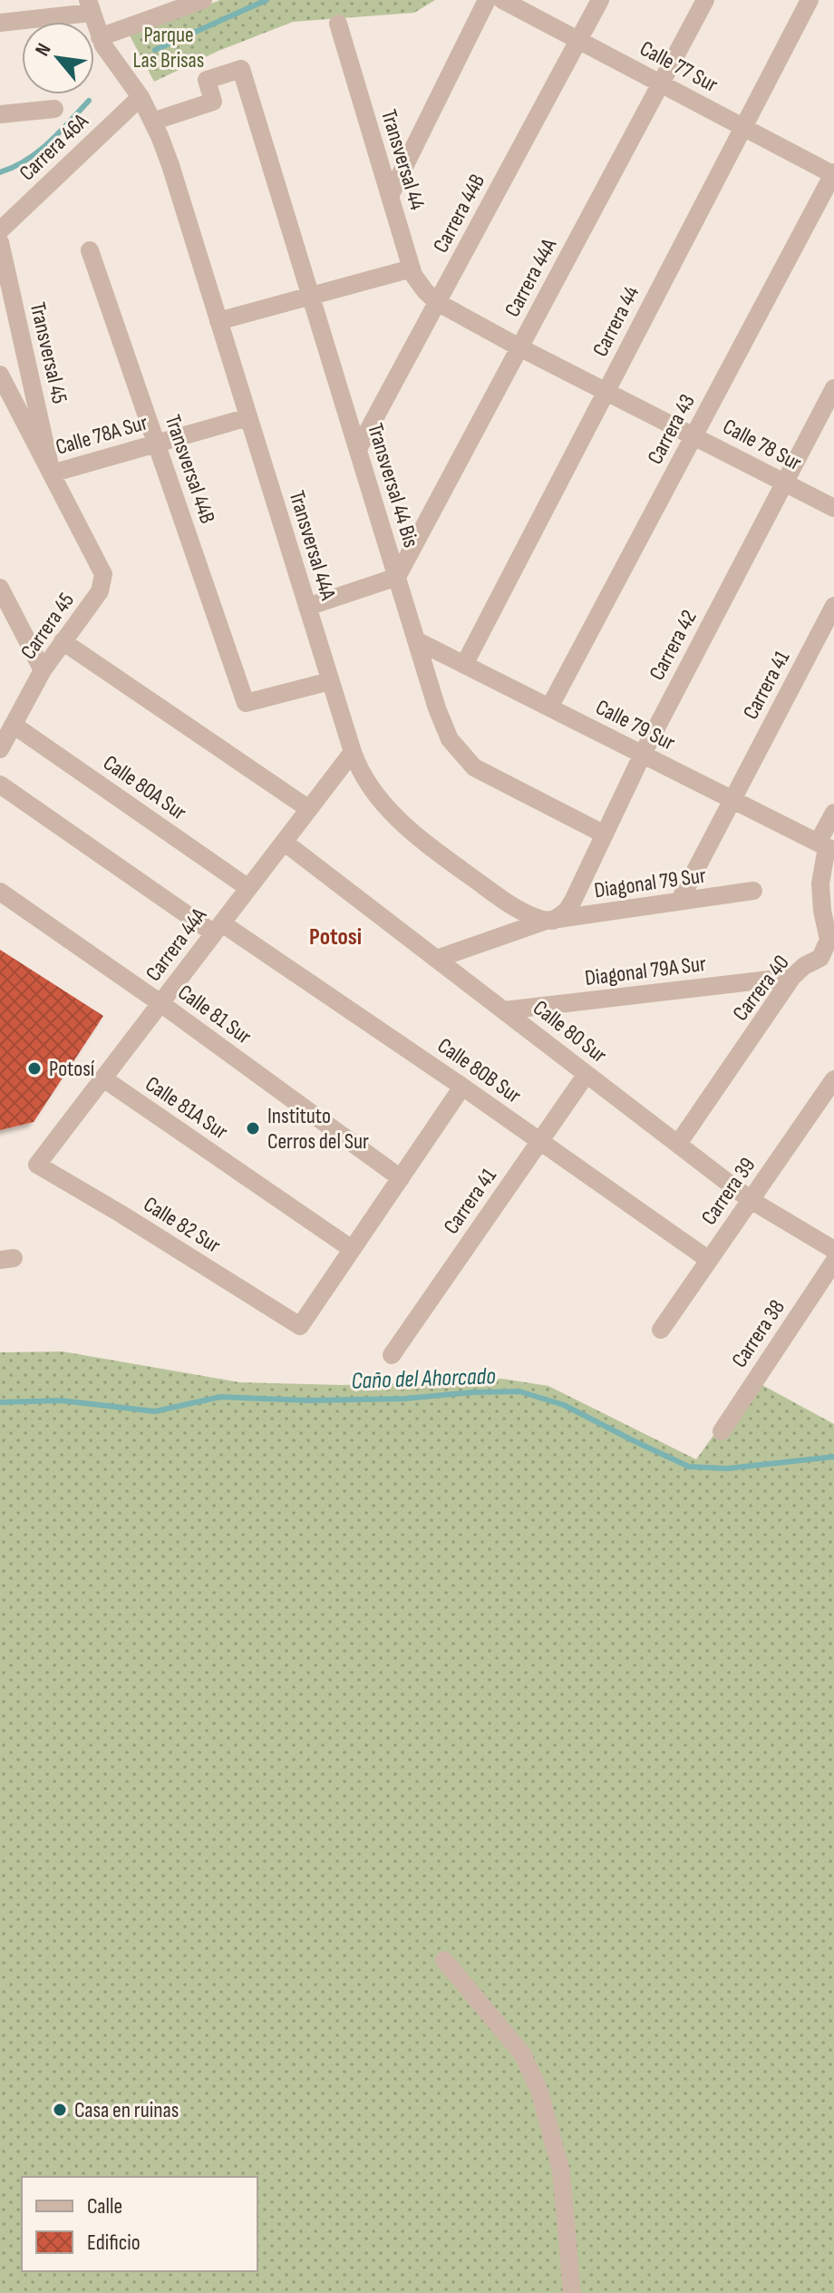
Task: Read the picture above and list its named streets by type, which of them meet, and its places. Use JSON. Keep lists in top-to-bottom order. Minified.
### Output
{"streets":{"street":["Calle 77 Sur","Carrera 46A","Transversal 44","Carrera 44B","Carrera 44A","Carrera 44","Transversal 45","Carrera 43","Calle 78A Sur","Calle 78 Sur","Transversal 44B","Transversal 44 Bis","Transversal 44A","Carrera 45","Carrera 42","Carrera 41","Calle 79 Sur","Calle 80A Sur","Diagonal 79 Sur","Diagonal 79A Sur","Carrera 40","Calle 81 Sur","Calle 80 Sur","Calle 80B Sur","Calle 81A Sur","Carrera 39","Calle 82 Sur","Carrera 38"]},"crossings":[["Calle 77 Sur","Carrera 44B"],["Calle 77 Sur","Carrera 44A"],["Calle 77 Sur","Carrera 44"],["Calle 77 Sur","Carrera 43"],["Carrera 46A","Transversal 44A"],["Transversal 44","Carrera 44B"],["Transversal 44","Calle 78 Sur"],["Carrera 44B","Calle 78 Sur"],["Carrera 44B","Transversal 44 Bis"],["Carrera 44A","Calle 78 Sur"],["Carrera 44A","Transversal 44 Bis"],["Carrera 44A","Transversal 44A"],["Carrera 44A","Calle 80A Sur"],["Carrera 44A","Calle 81 Sur"],["Carrera 44A","Calle 80 Sur"],["Carrera 44A","Calle 80B Sur"],["Carrera 44A","Calle 81A Sur"],["Carrera 44A","Calle 82 Sur"],["Carrera 44","Calle 78 Sur"],["Carrera 44","Calle 79 Sur"],["Transversal 45","Calle 78A Sur"],["Transversal 45","Carrera 45"],["Carrera 43","Calle 78 Sur"],["Carrera 43","Calle 79 Sur"],["Calle 78A Sur","Transversal 44B"],["Calle 78A Sur","Transversal 44A"],["Calle 78A Sur","Carrera 45"],["Calle 78 Sur","Carrera 42"],["Transversal 44B","Transversal 44A"],["Transversal 44 Bis","Transversal 44A"],["Transversal 44 Bis","Carrera 42"],["Transversal 44 Bis","Calle 79 Sur"],["Transversal 44A","Carrera 42"],["Transversal 44A","Diagonal 79 Sur"],["Carrera 45","Calle 80A Sur"],["Carrera 42","Calle 79 Sur"],["Carrera 42","Diagonal 79 Sur"],["Carrera 41","Calle 79 Sur"],["Carrera 41","Diagonal 79 Sur"],["Carrera 41","Calle 80 Sur"],["Carrera 41","Calle 80B Sur"],["Calle 79 Sur","Carrera 40"],["Diagonal 79 Sur","Calle 80 Sur"],["Diagonal 79A Sur","Carrera 40"],["Diagonal 79A Sur","Calle 80 Sur"],["Carrera 40","Calle 80 Sur"],["Calle 80 Sur","Carrera 39"],["Calle 80B Sur","Carrera 39"],["Calle 81A Sur","Calle 82 Sur"]],"districts":["Potosi"],"water":["Caño del Ahorcado"],"parks":["Parque Las Brisas"],"places":["Potosí","Instituto Cerros del Sur","Casa en ruinas"],"legend":["Calle","Edificio"],"north":"top left"}
